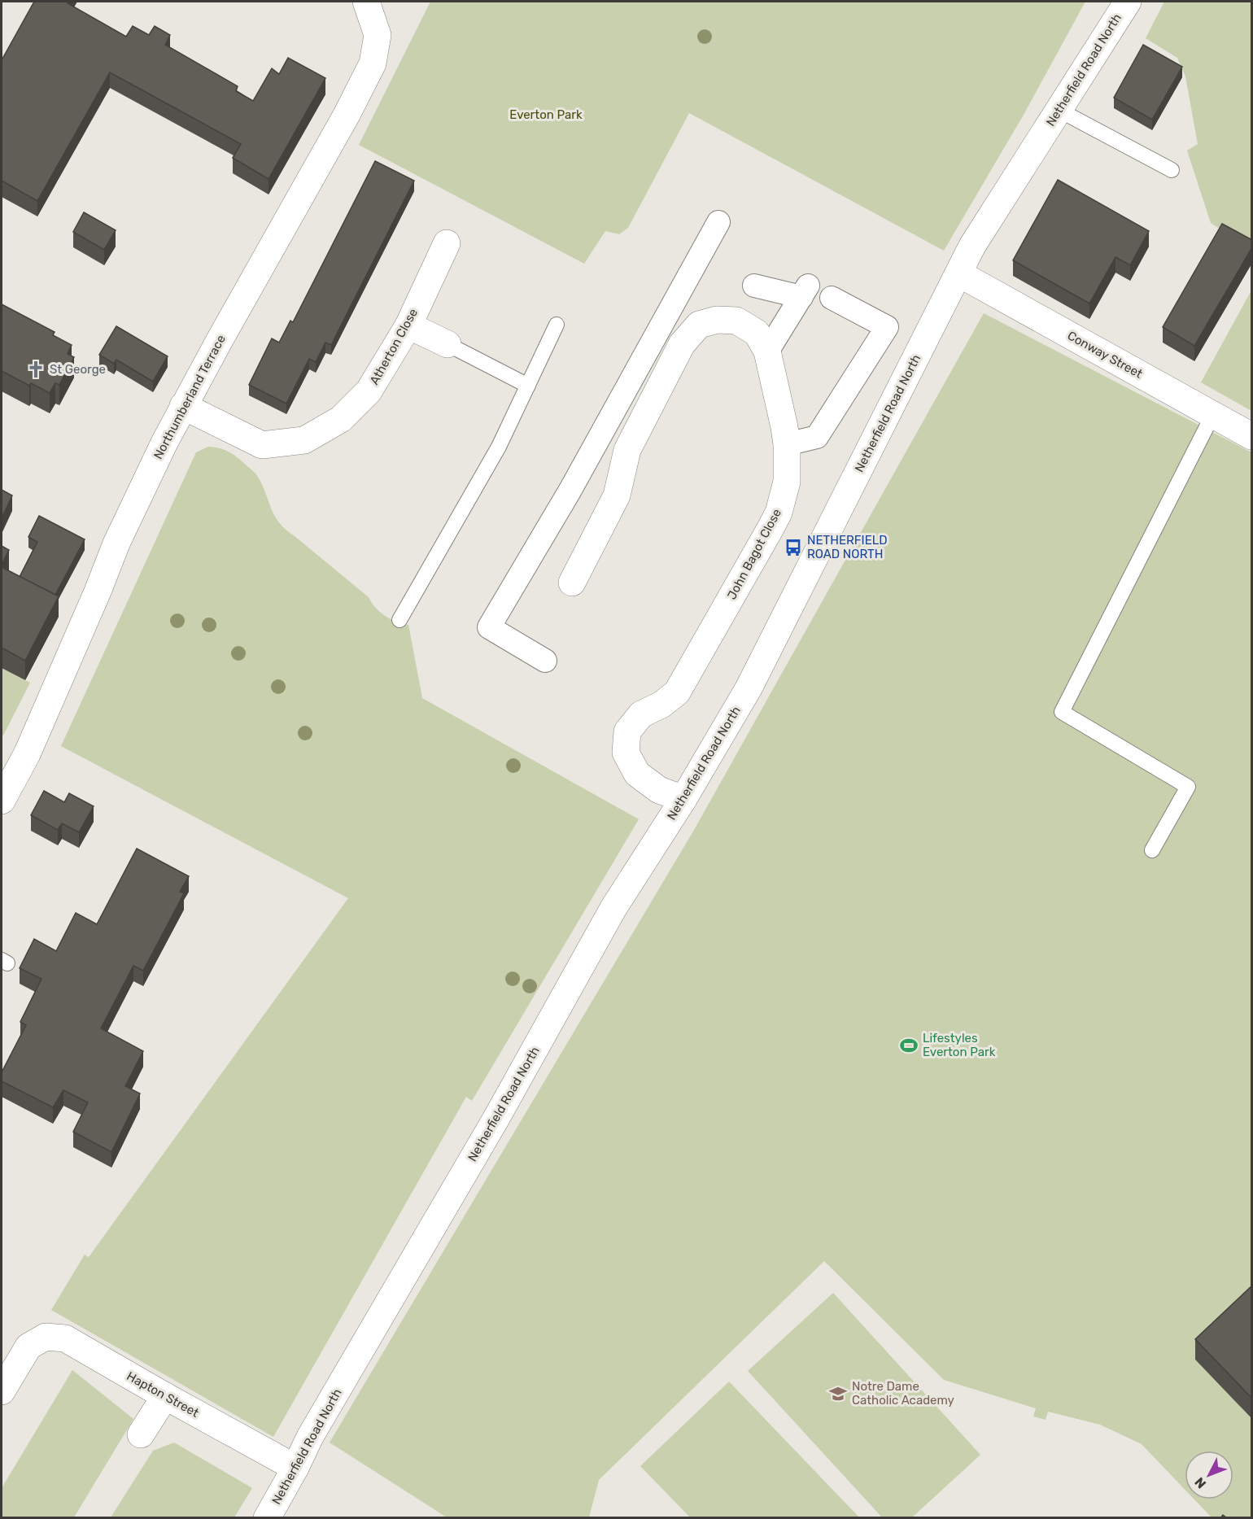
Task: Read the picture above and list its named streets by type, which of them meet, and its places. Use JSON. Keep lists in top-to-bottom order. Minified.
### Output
{"streets":{"street":["Netherfield Road North","Atherton Close","Conway Street","Northumberland Terrace","John Bagot Close","Hapton Street"]},"crossings":[["Netherfield Road North","Conway Street"],["Netherfield Road North","John Bagot Close"],["Netherfield Road North","Hapton Street"],["Atherton Close","Northumberland Terrace"]],"parks":["Everton Park"],"places":{"church":["St George"],"bus stop":["NETHERFIELD ROAD NORTH"],"sports":["Lifestyles Everton Park"],"school or university":["Notre Dame Catholic Academy"]},"north":"bottom left"}
